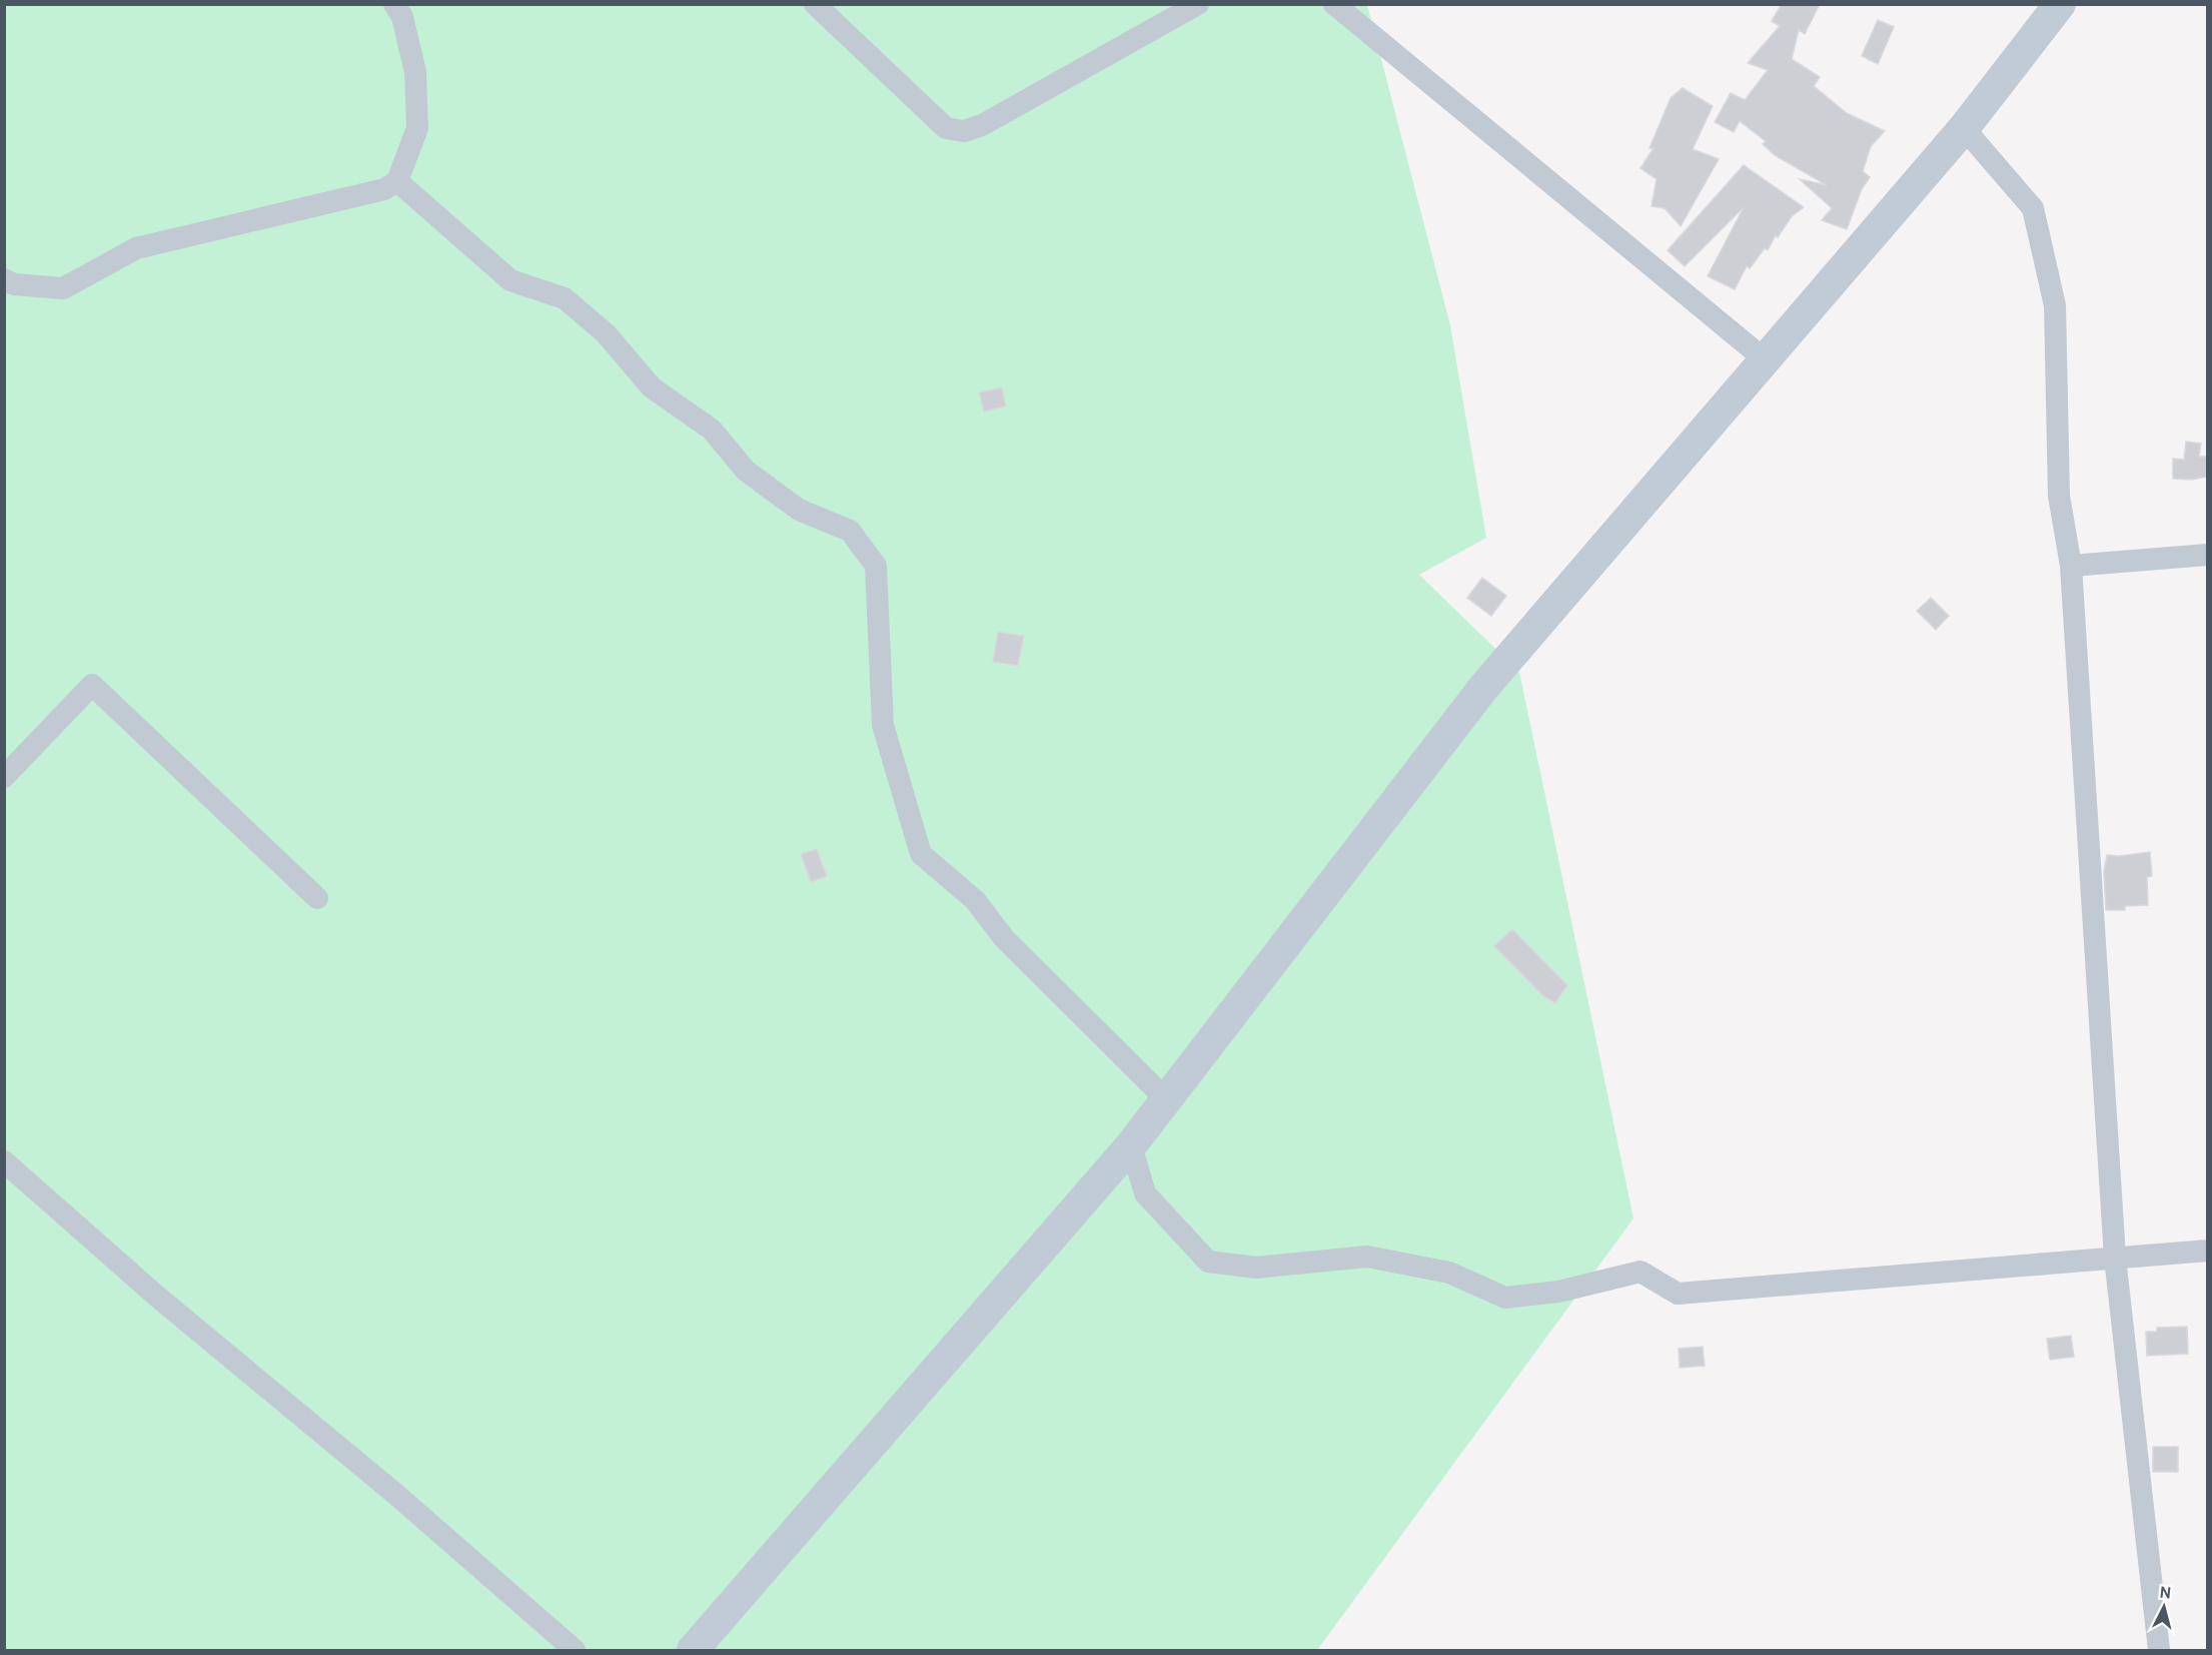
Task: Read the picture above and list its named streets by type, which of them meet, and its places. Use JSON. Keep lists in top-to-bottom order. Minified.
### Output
{"north":"top"}
